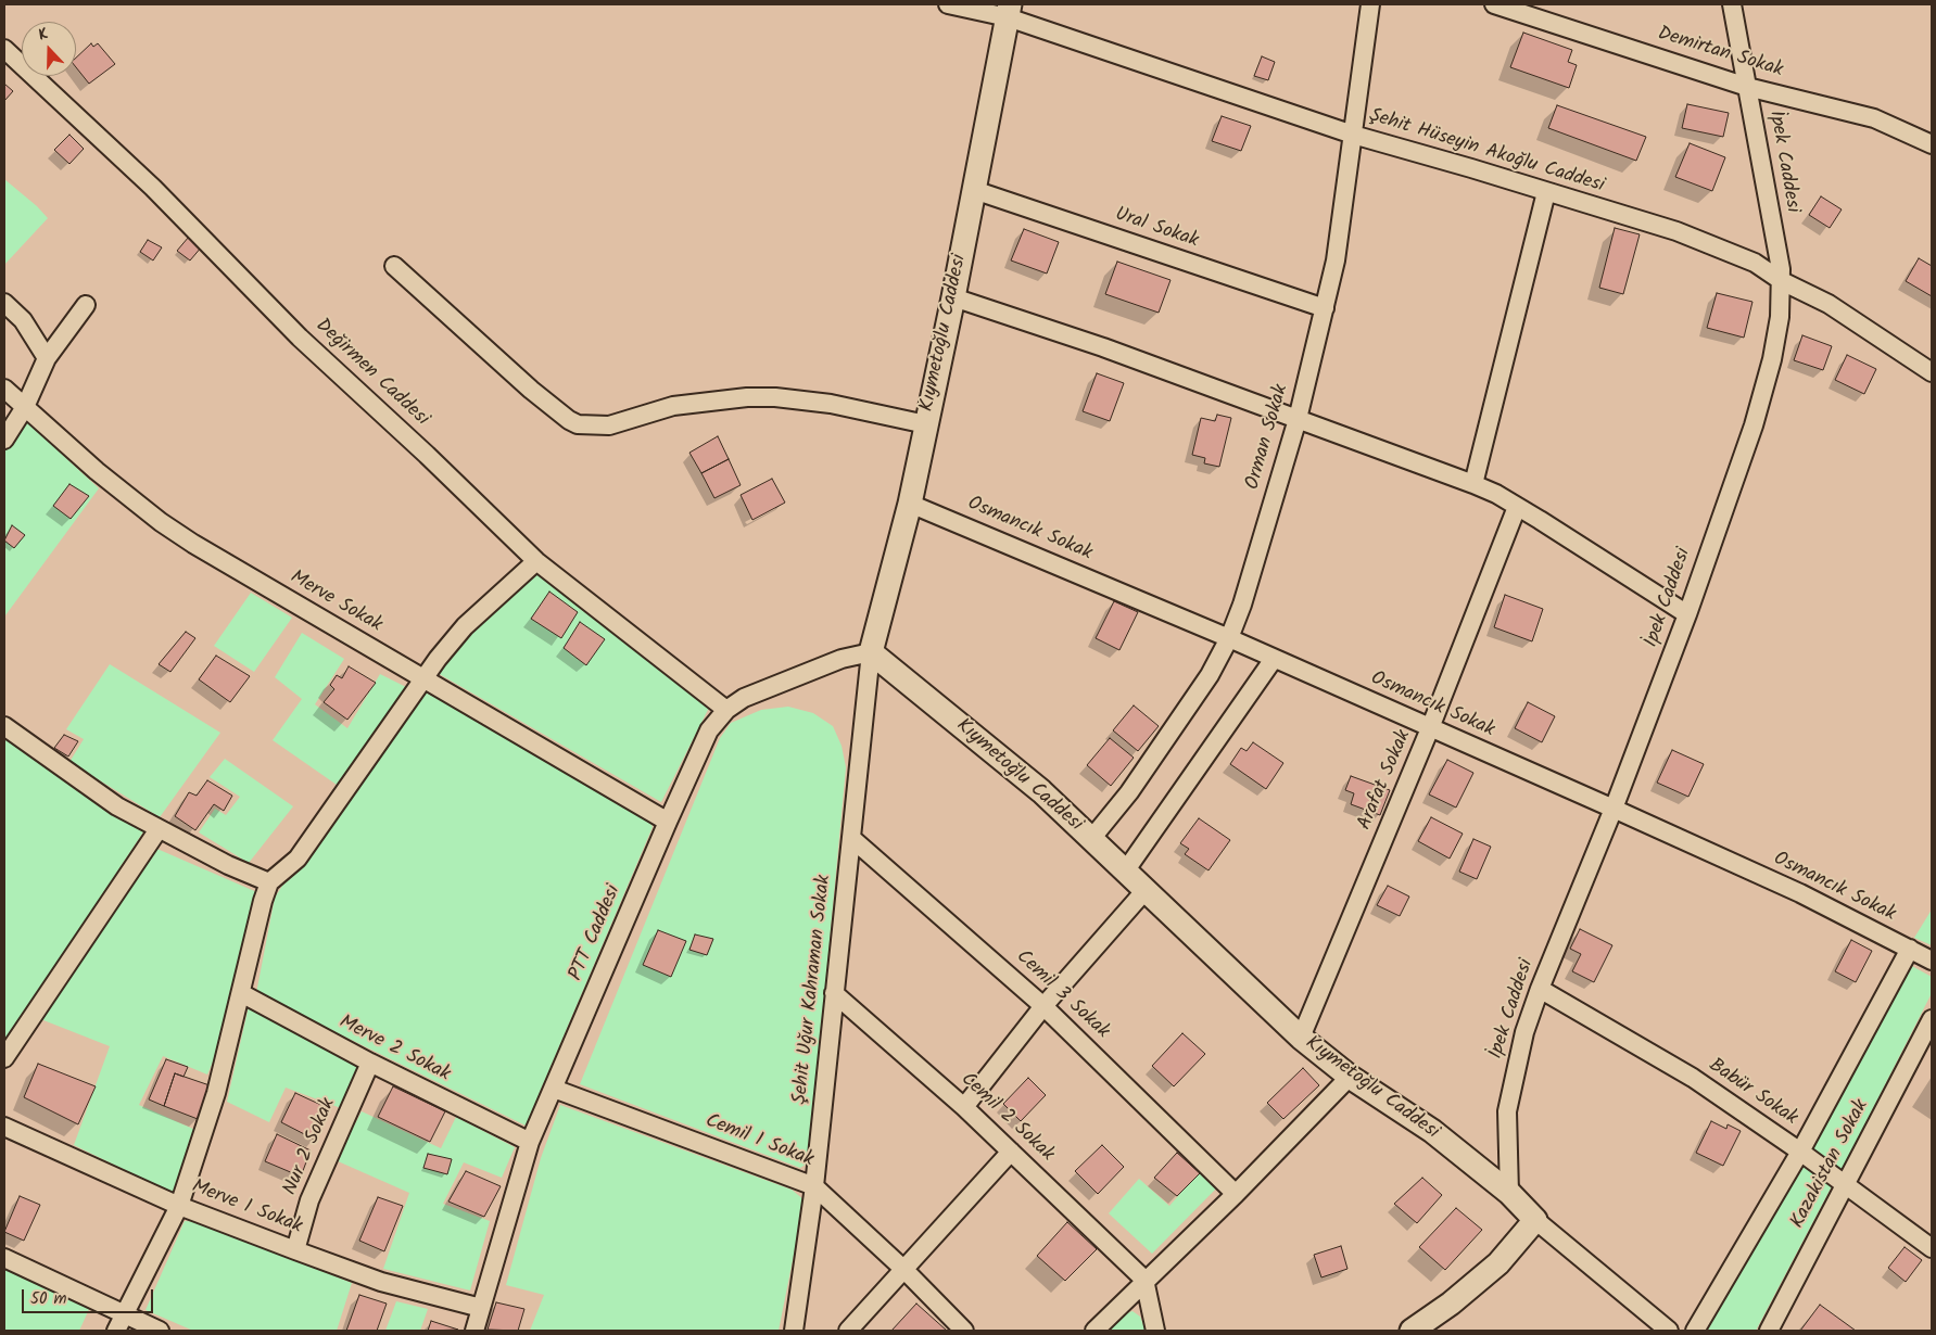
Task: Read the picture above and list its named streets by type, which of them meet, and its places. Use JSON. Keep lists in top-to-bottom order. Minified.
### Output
{"streets":{"main road":["Kıymetoğlu Caddesi"],"street":["Demirtan Sokak","Şehit Hüseyin Akoğlu Caddesi","İpek Caddesi","Ural Sokak","Değirmen Caddesi","Orman Sokak","Osmancık Sokak","Merve Sokak","Arafat Sokak","PTT Caddesi","Şehit Uğur Kahraman Sokak","Cemil 3 Sokak","Merve 2 Sokak","Babür Sokak","Cemil 2 Sokak","Cemil 1 Sokak","Nur 2 Sokak","Kazakistan Sokak","Merve 1 Sokak"]},"crossings":[["Demirtan Sokak","İpek Caddesi"],["Şehit Hüseyin Akoğlu Caddesi","İpek Caddesi"],["Şehit Hüseyin Akoğlu Caddesi","Kıymetoğlu Caddesi"],["Şehit Hüseyin Akoğlu Caddesi","Orman Sokak"],["İpek Caddesi","Kıymetoğlu Caddesi"],["İpek Caddesi","Osmancık Sokak"],["İpek Caddesi","Babür Sokak"],["Ural Sokak","Kıymetoğlu Caddesi"],["Ural Sokak","Orman Sokak"],["Kıymetoğlu Caddesi","Orman Sokak"],["Kıymetoğlu Caddesi","Osmancık Sokak"],["Kıymetoğlu Caddesi","Arafat Sokak"],["Kıymetoğlu Caddesi","PTT Caddesi"],["Kıymetoğlu Caddesi","Şehit Uğur Kahraman Sokak"],["Değirmen Caddesi","PTT Caddesi"],["Orman Sokak","Osmancık Sokak"],["Osmancık Sokak","Arafat Sokak"],["Merve Sokak","PTT Caddesi"],["PTT Caddesi","Şehit Uğur Kahraman Sokak"],["PTT Caddesi","Merve 2 Sokak"],["PTT Caddesi","Cemil 1 Sokak"],["PTT Caddesi","Merve 1 Sokak"],["Şehit Uğur Kahraman Sokak","Cemil 3 Sokak"],["Şehit Uğur Kahraman Sokak","Cemil 2 Sokak"],["Şehit Uğur Kahraman Sokak","Cemil 1 Sokak"],["Merve 2 Sokak","Nur 2 Sokak"],["Babür Sokak","Kazakistan Sokak"],["Nur 2 Sokak","Merve 1 Sokak"]],"scale_bar":"50 m","north":"top"}
